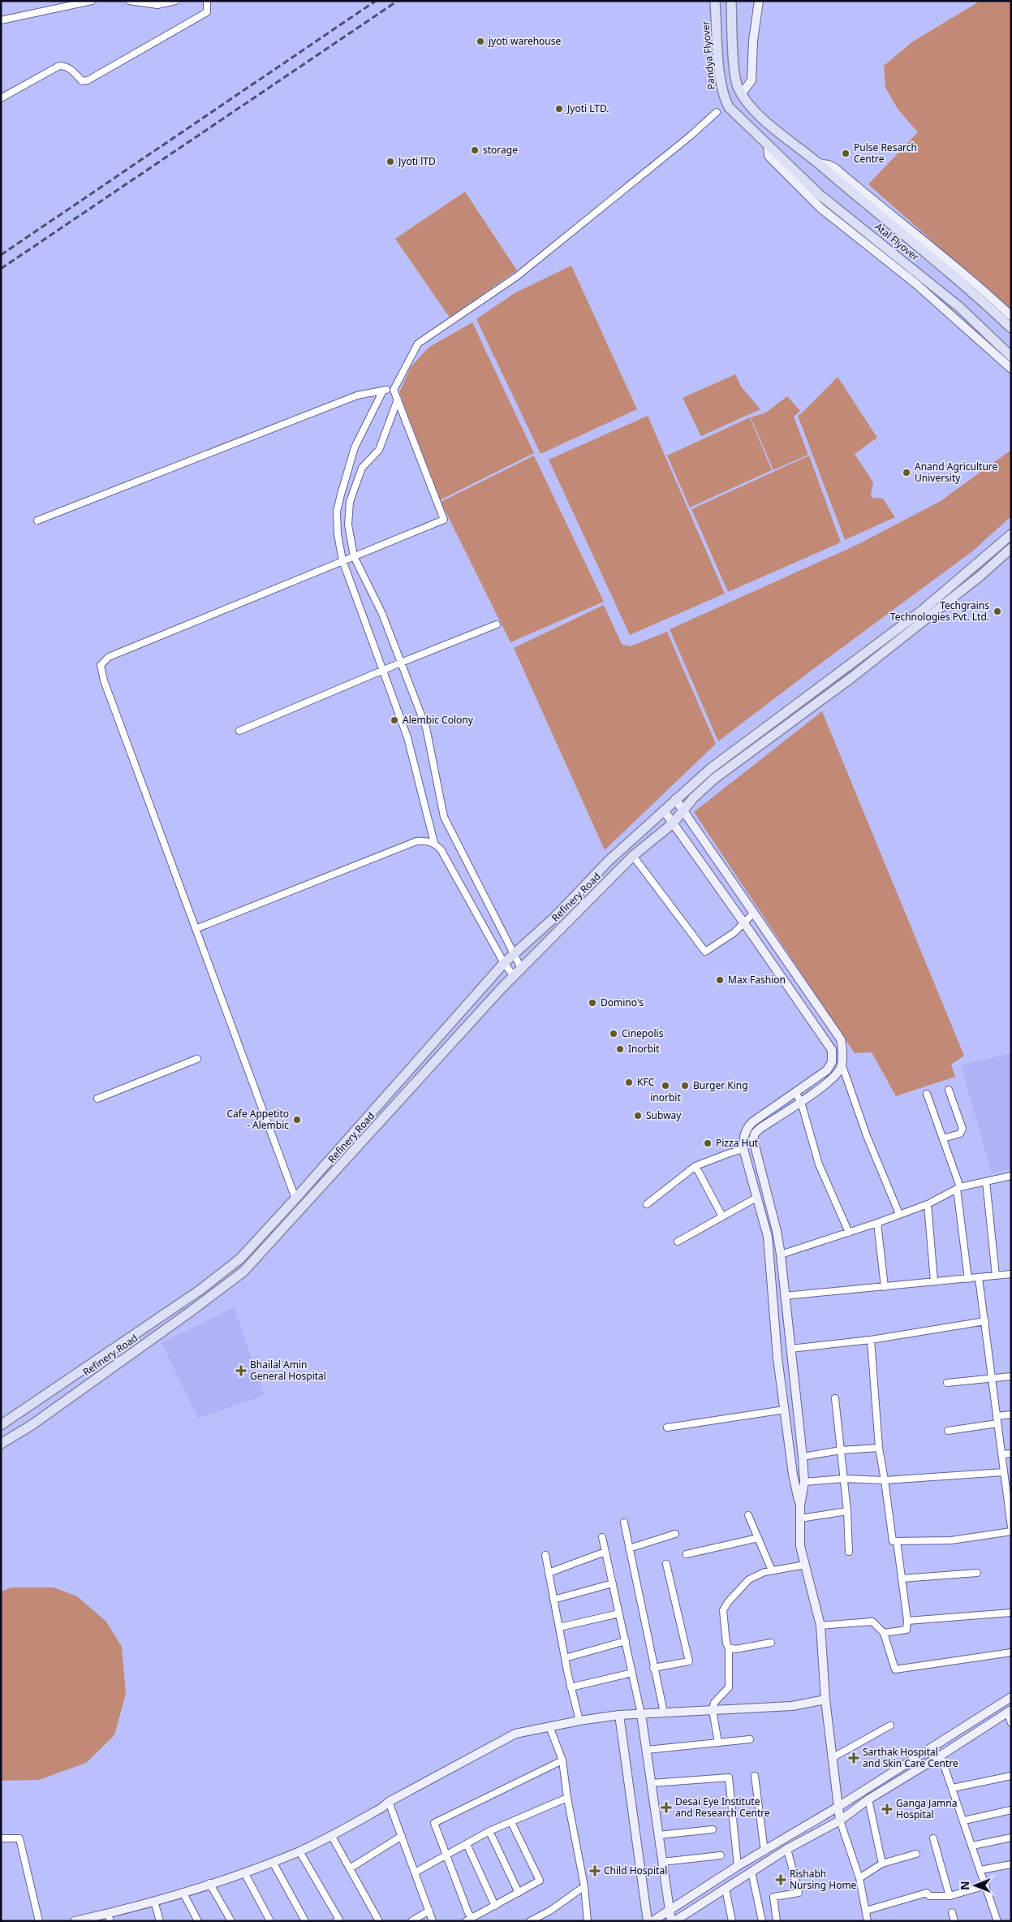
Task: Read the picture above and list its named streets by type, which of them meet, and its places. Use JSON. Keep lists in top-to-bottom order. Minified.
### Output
{"streets":{"main road":["Pandya Flyover","Atal Flyover","Refinery Road"]},"crossings":[["Pandya Flyover","Atal Flyover"]],"places":{"other":["jyoti warehouse","Jyoti LTD.","storage","Pulse Resarch Centre","Jyoti lTD","Anand Agriculture University","Techgrains Technologies Pvt. Ltd.","Alembic Colony","Max Fashion","Domino's","Cinepolis","Inorbit","KFC","inorbit","Burger King","Subway","Cafe Appetito - Alembic","Pizza Hut"],"health":["Bhailal Amin General Hospital","Sarthak Hospital and Skin Care Centre","Desai Eye Institute and Research Centre","Ganga Jamna Hospital","Child Hospital","Rishabh Nursing Home"]},"north":"left"}
